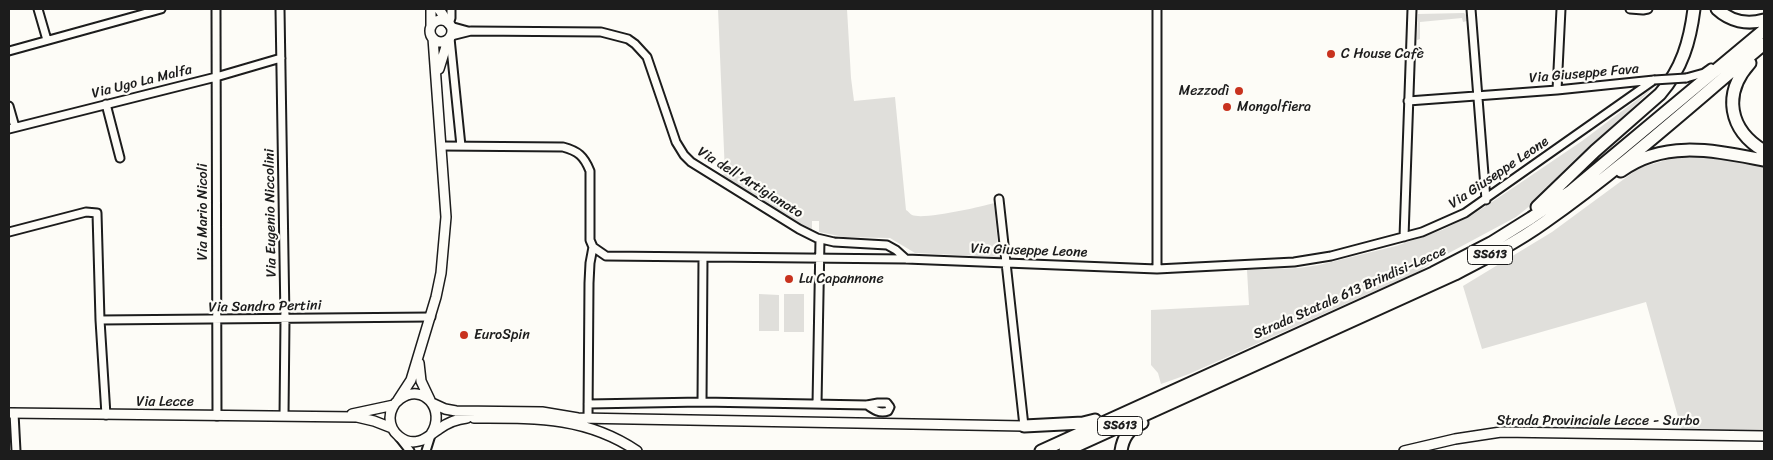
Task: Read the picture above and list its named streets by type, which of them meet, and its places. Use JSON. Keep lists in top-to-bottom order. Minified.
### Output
{"streets":{"highway":["SS613","Strada Statale 613 Brindisi-Lecce"],"street":["Via Giuseppe Fava","Via Ugo La Malfa","Via Giuseppe Leone","Via dell'Artigianato","Via Mario Nicoli","Via Eugenio Niccolini","Via Sandro Pertini","Via Lecce","Strada Provinciale Lecce - Surbo"]},"crossings":[["Via Giuseppe Fava","Via Giuseppe Leone"],["Via Giuseppe Fava","Strada Statale 613 Brindisi-Lecce"],["Via Ugo La Malfa","Via Mario Nicoli"],["Via Ugo La Malfa","Via Eugenio Niccolini"],["Via Giuseppe Leone","Via dell'Artigianato"],["Via Mario Nicoli","Via Sandro Pertini"],["Via Mario Nicoli","Via Lecce"],["Via Eugenio Niccolini","Via Sandro Pertini"],["Via Eugenio Niccolini","Via Lecce"]],"places":["C House Cafè","Mezzodì","Mongolfiera","Lu Capannone","EuroSpin"]}
